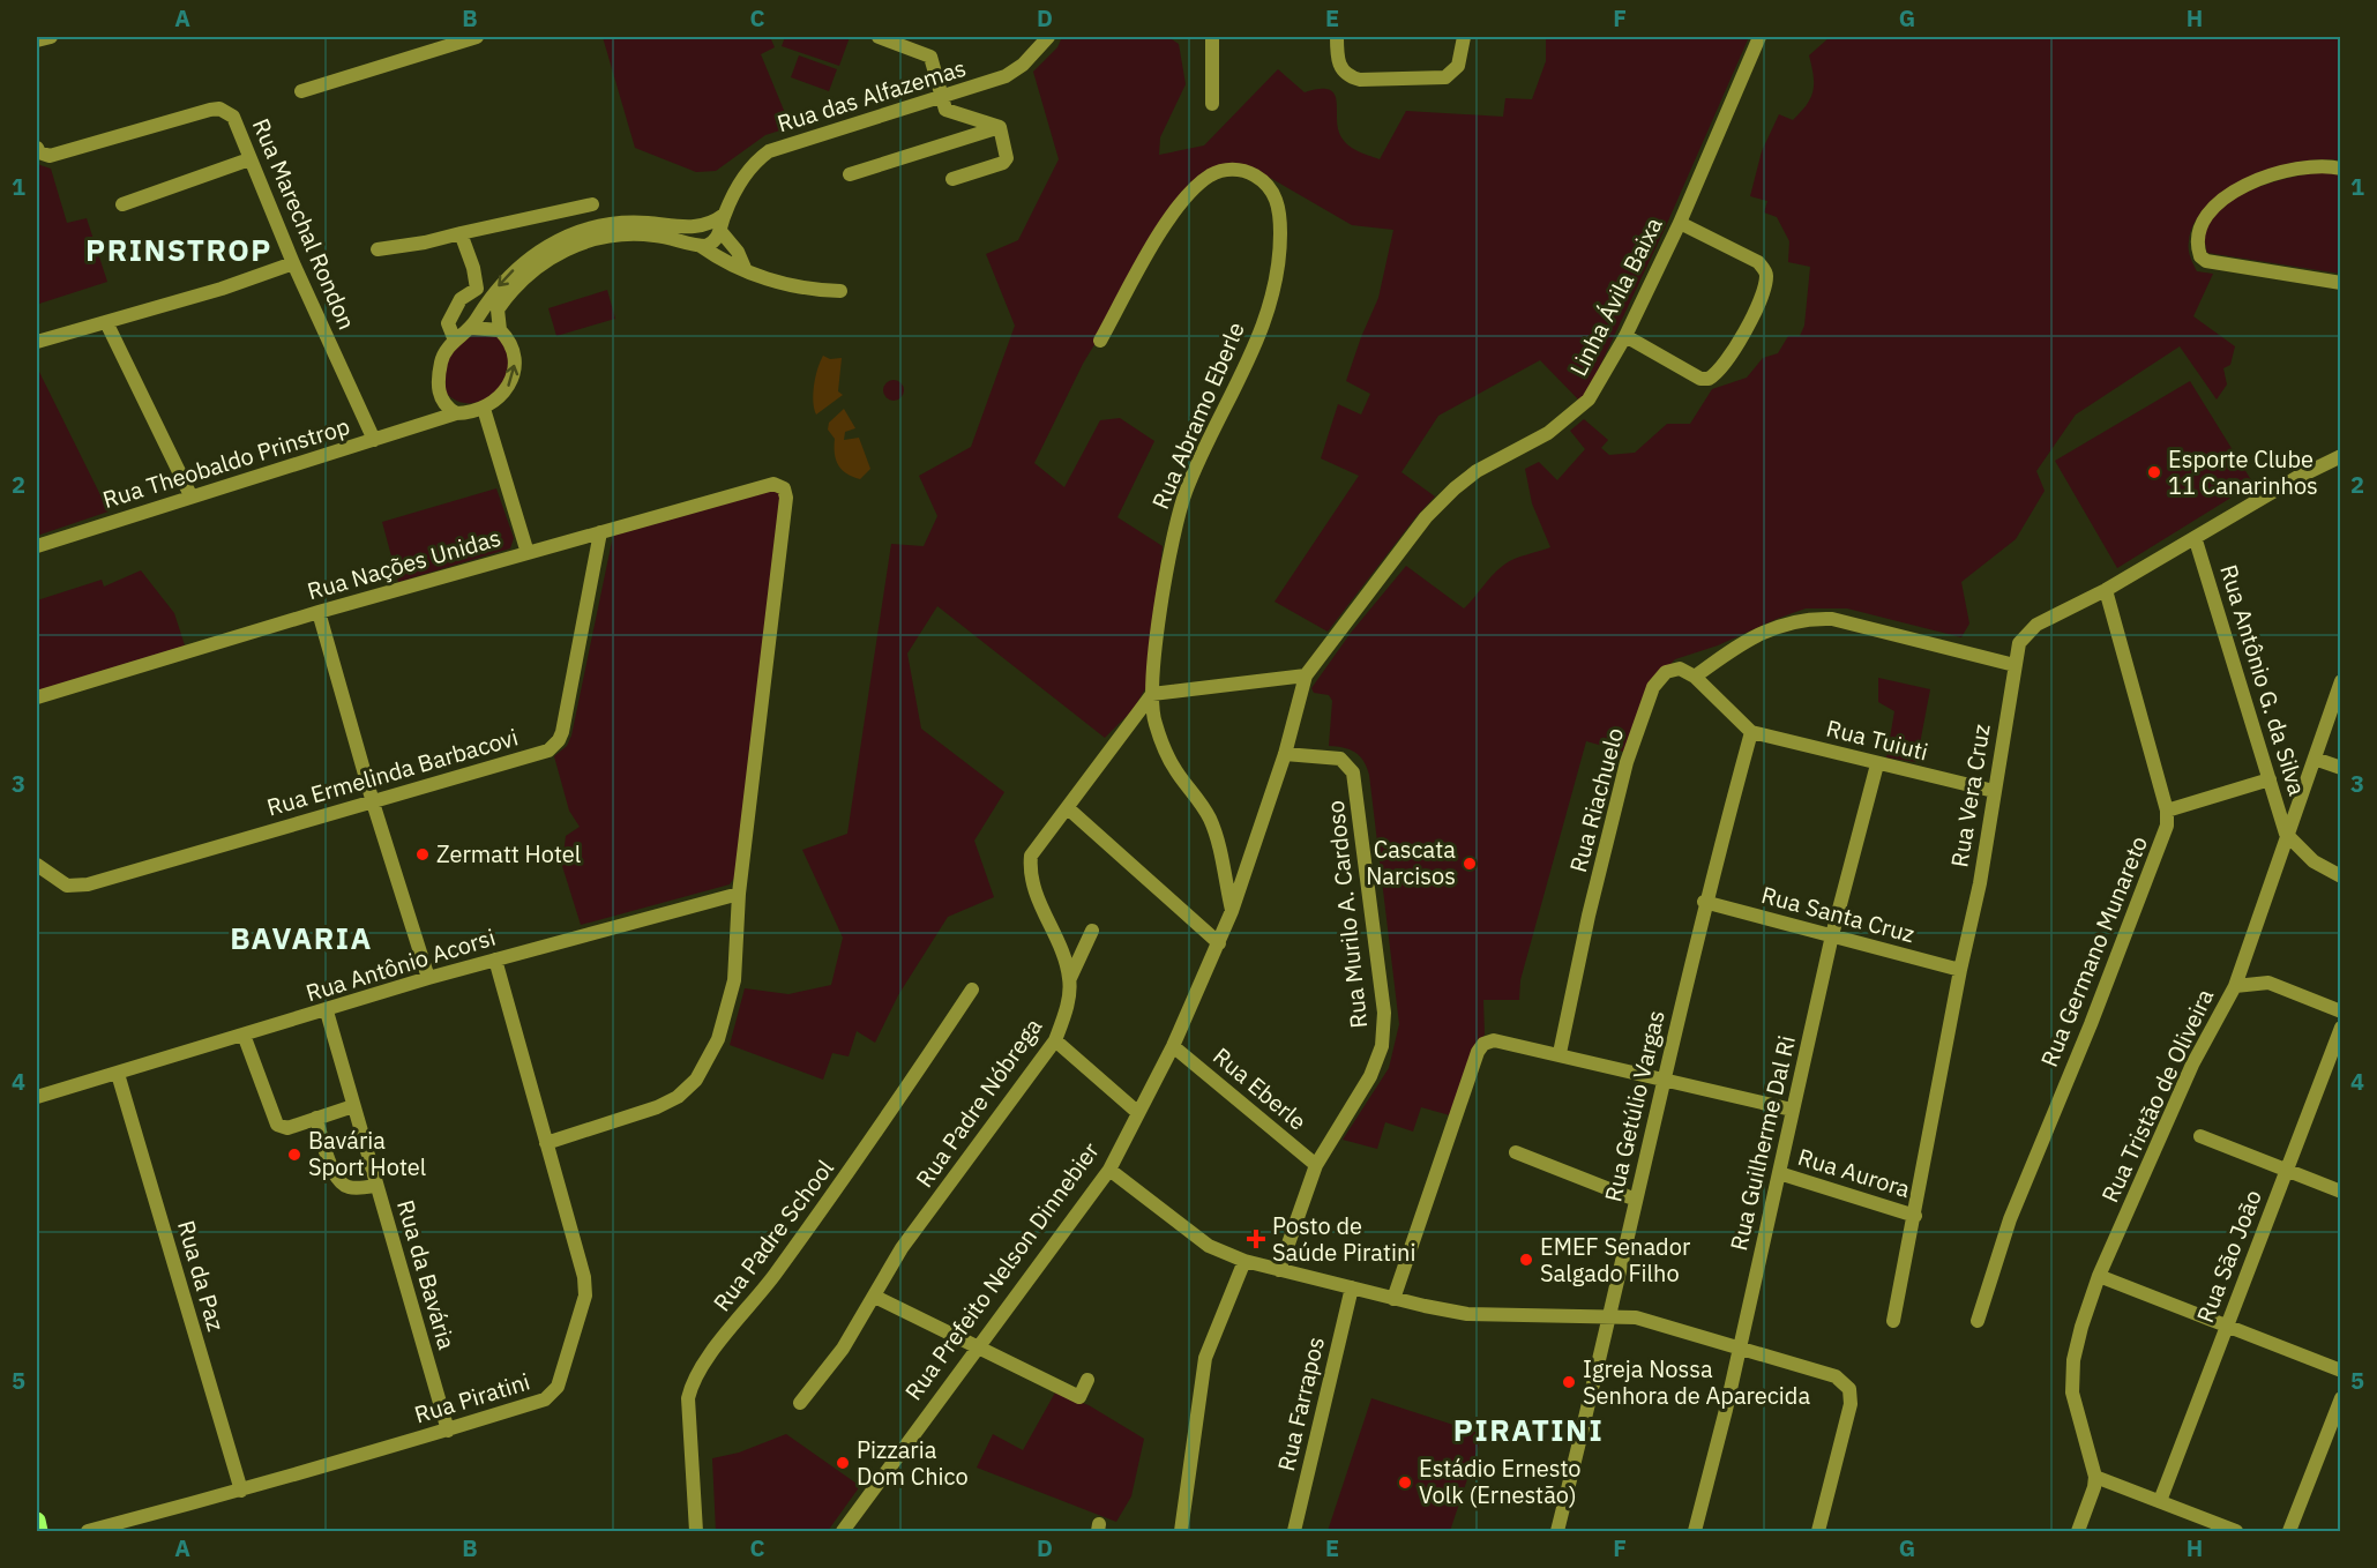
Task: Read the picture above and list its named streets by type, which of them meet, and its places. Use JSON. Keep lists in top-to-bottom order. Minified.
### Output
{"streets":{"street":["Rua das Alfazemas","Rua Marechal Rondon","Linha Ávila Baixa","Rua Abramo Eberle","Rua Theobaldo Prinstrop","Rua Nações Unidas","Rua Antônio G. da Silva","Rua Tuiuti","Rua Ermelinda Barbacovi","Rua Vera Cruz","Rua Riachuelo","Rua Murilo A. Cardoso","Rua Santa Cruz","Rua Germano Munareto","Rua Antônio Acorsi","Rua Eberle","Rua Tristão de Oliveira","Rua Padre Nóbrega","Rua Getúlio Vargas","Rua Guilherme Dal Ri","Rua Aurora","Rua Padre School","Rua São João","Rua Prefeito Nelson Dinnebier","Rua da Bavária","Rua da Paz","Rua Piratini","Rua Farrapos"]},"crossings":[["Rua Marechal Rondon","Rua Theobaldo Prinstrop"],["Linha Ávila Baixa","Rua Prefeito Nelson Dinnebier"],["Rua Abramo Eberle","Rua Prefeito Nelson Dinnebier"],["Rua Nações Unidas","Rua Ermelinda Barbacovi"],["Rua Nações Unidas","Rua Antônio Acorsi"],["Rua Antônio G. da Silva","Rua Vera Cruz"],["Rua Antônio G. da Silva","Rua Tristão de Oliveira"],["Rua Tuiuti","Rua Vera Cruz"],["Rua Tuiuti","Rua Getúlio Vargas"],["Rua Tuiuti","Rua Guilherme Dal Ri"],["Rua Vera Cruz","Rua Santa Cruz"],["Rua Vera Cruz","Rua Germano Munareto"],["Rua Vera Cruz","Rua Aurora"],["Rua Murilo A. Cardoso","Rua Eberle"],["Rua Murilo A. Cardoso","Rua Prefeito Nelson Dinnebier"],["Rua Santa Cruz","Rua Getúlio Vargas"],["Rua Santa Cruz","Rua Guilherme Dal Ri"],["Rua Antônio Acorsi","Rua da Bavária"],["Rua Antônio Acorsi","Rua da Paz"],["Rua Antônio Acorsi","Rua Piratini"],["Rua Eberle","Rua Prefeito Nelson Dinnebier"],["Rua Guilherme Dal Ri","Rua Aurora"],["Rua da Bavária","Rua Piratini"],["Rua da Paz","Rua Piratini"]],"districts":["PRINSTROP","BAVARIA","PIRATINI"],"places":{"other":["Esporte Clube 11 Canarinhos","Zermatt Hotel","Cascata Narcisos","Bavária Sport Hotel","EMEF Senador Salgado Filho","Igreja Nossa Senhora de Aparecida","Pizzaria Dom Chico","Estádio Ernesto Volk (Ernestão)"],"health":["Posto de Saúde Piratini"]},"grid":{"columns":["A","B","C","D","E","F","G","H"],"rows":["1","2","3","4","5"]}}
